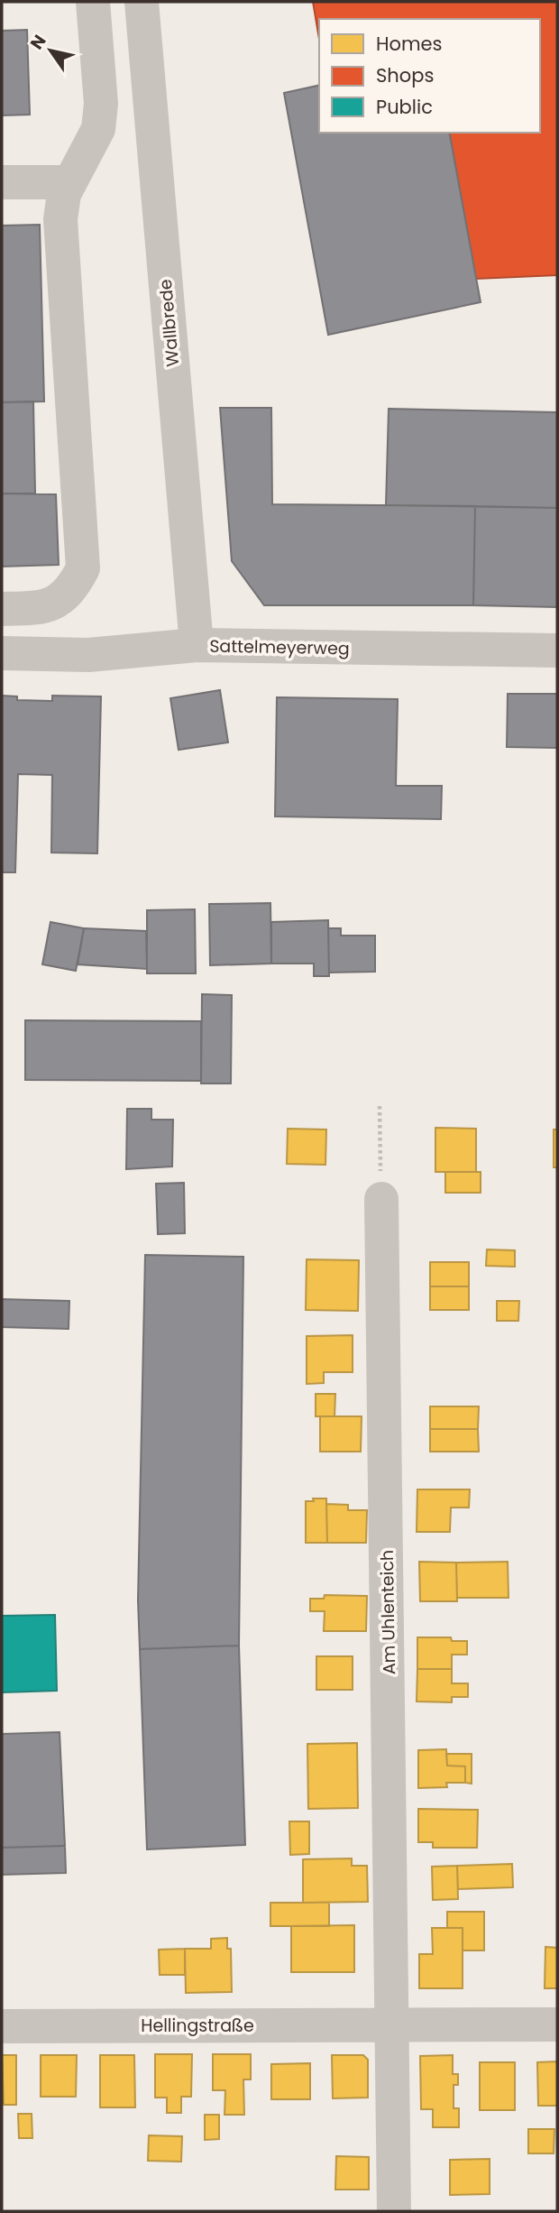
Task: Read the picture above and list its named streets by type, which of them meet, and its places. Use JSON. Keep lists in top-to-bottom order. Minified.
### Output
{"streets":{"street":["Wallbrede","Sattelmeyerweg","Am Uhlenteich","Hellingstraße"]},"crossings":[["Wallbrede","Sattelmeyerweg"],["Am Uhlenteich","Hellingstraße"]],"legend":["Homes","Shops","Public"],"north":"top left"}
